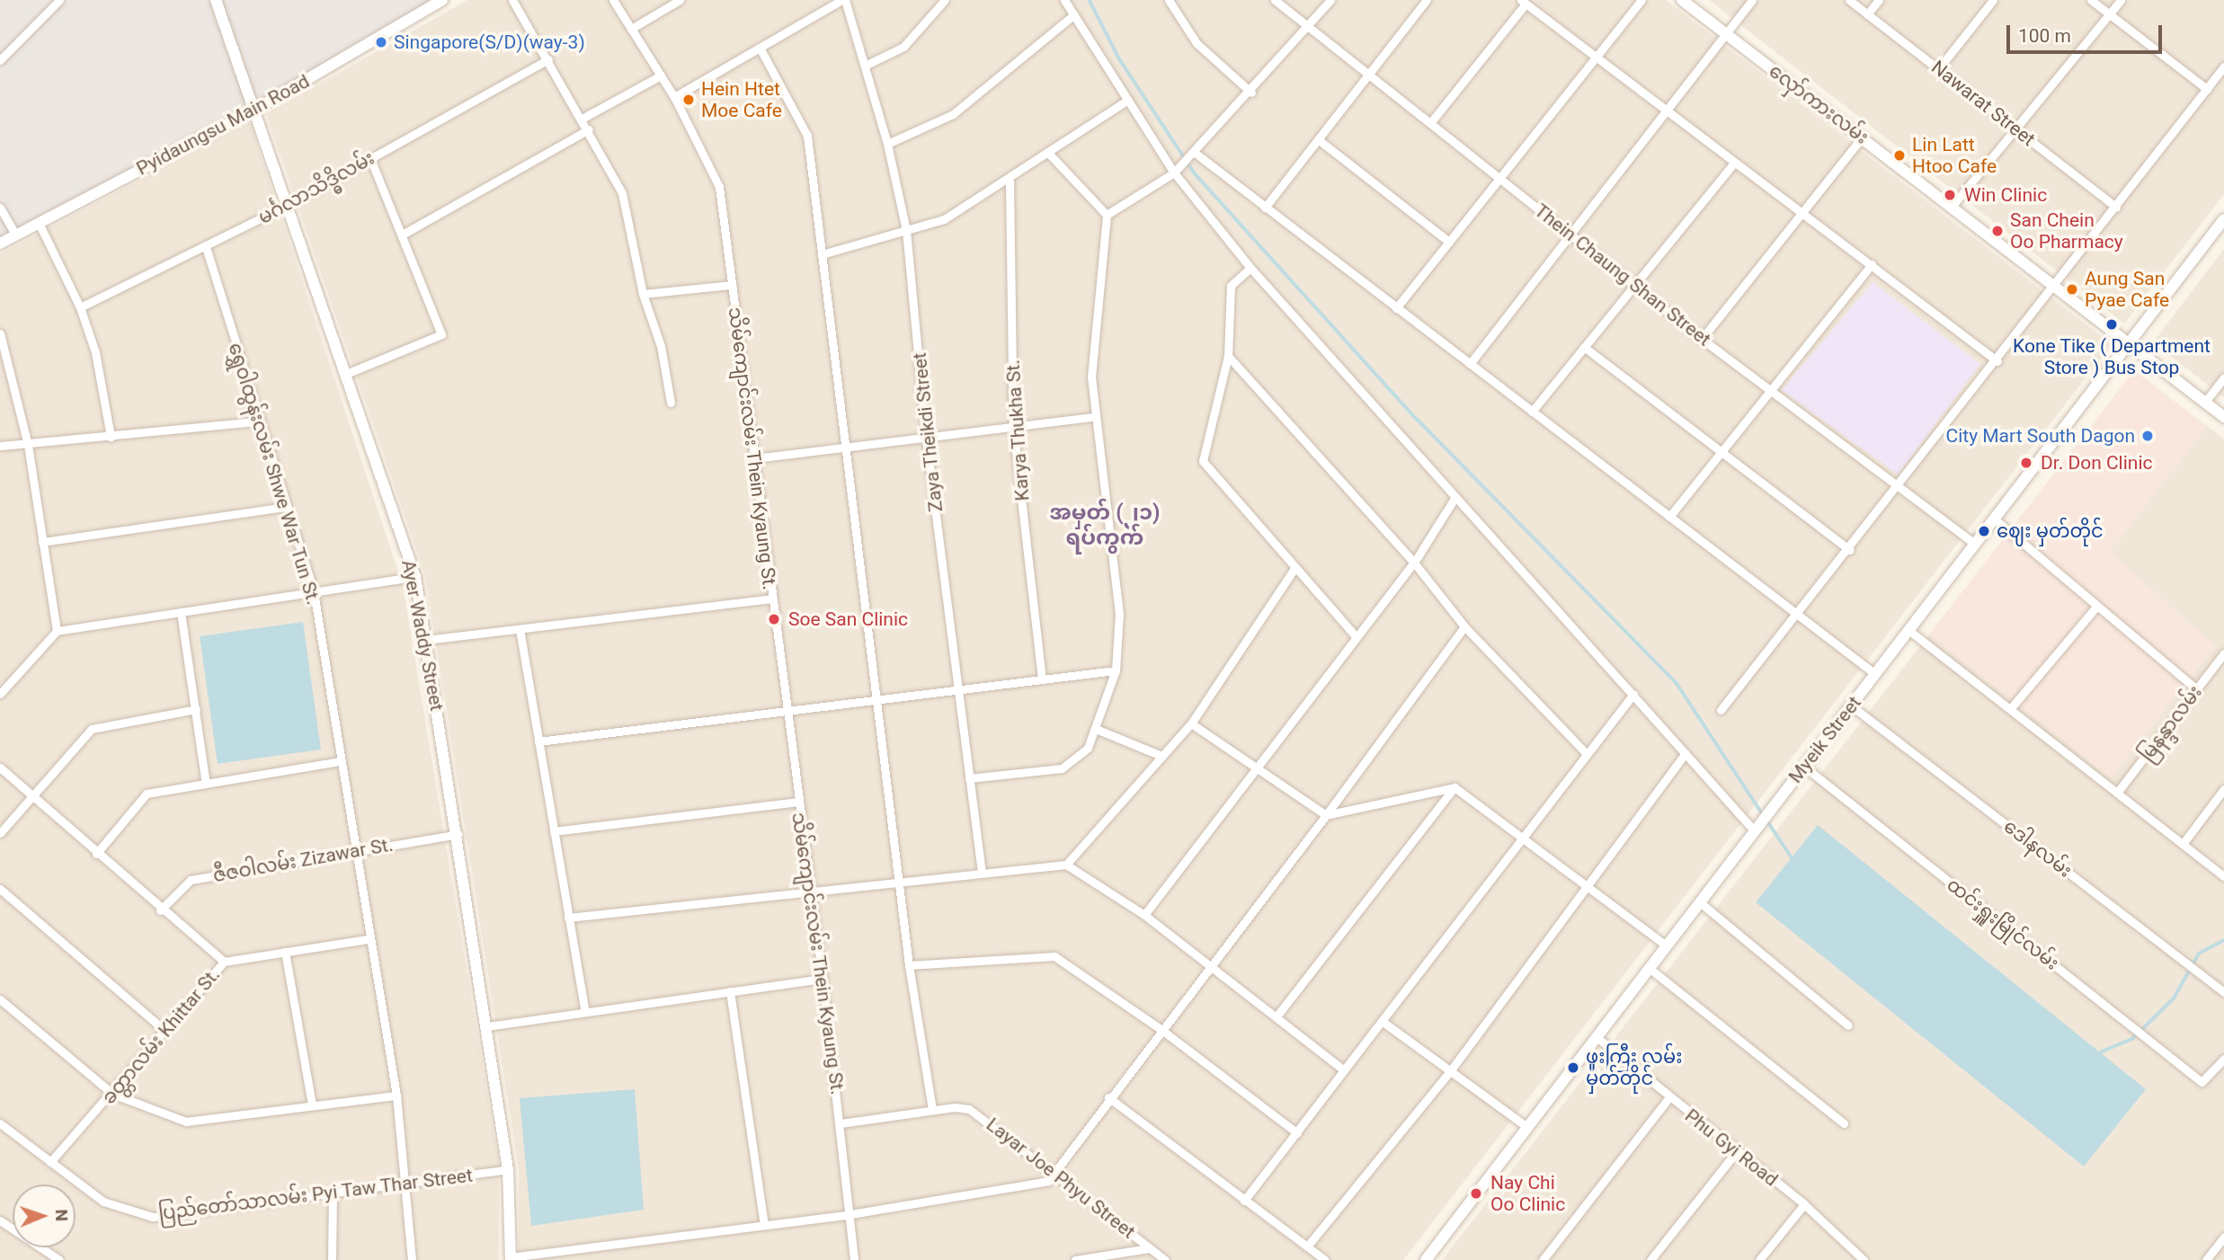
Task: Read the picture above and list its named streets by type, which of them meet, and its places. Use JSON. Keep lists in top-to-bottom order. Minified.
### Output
{"streets":{"street":["Nawarat Street","လှော်ကားလမ်း","Pyidaungsu Main Road","မင်္ဂလာသိဒ္ဓိလမ်း","Thein Chaung Shan Street","Karya Thukha St.","Zaya Theikdi Street","သိမ်ကျောင်းလမ်း Thein Kyaung St.","ရွှေဝါထွန်းလမ်း Shwe War Tun St.","Ayer Waddy Street","မြနန္ဒာလမ်း","Myeik Street","ဒေါနလမ်း","ဇီဇဝါလမ်း Zizawar St.","ထင်းရှူးမြိုင်လမ်း","ခတ္တာလမ်း Khittar St.","Phu Gyi Road","Layar Joe Phyu Street","ပြည်တော်သာလမ်း Pyi Taw Thar Street"]},"crossings":[["လှော်ကားလမ်း","Myeik Street"],["Pyidaungsu Main Road","Ayer Waddy Street"],["မင်္ဂလာသိဒ္ဓိလမ်း","ရွှေဝါထွန်းလမ်း Shwe War Tun St."],["မင်္ဂလာသိဒ္ဓိလမ်း","Ayer Waddy Street"],["Thein Chaung Shan Street","Myeik Street"],["သိမ်ကျောင်းလမ်း Thein Kyaung St.","Layar Joe Phyu Street"],["ရွှေဝါထွန်းလမ်း Shwe War Tun St.","ဇီဇဝါလမ်း Zizawar St."],["ရွှေဝါထွန်းလမ်း Shwe War Tun St.","ခတ္တာလမ်း Khittar St."],["ရွှေဝါထွန်းလမ်း Shwe War Tun St.","ပြည်တော်သာလမ်း Pyi Taw Thar Street"],["Ayer Waddy Street","ဇီဇဝါလမ်း Zizawar St."],["Ayer Waddy Street","ပြည်တော်သာလမ်း Pyi Taw Thar Street"],["Myeik Street","ဒေါနလမ်း"],["Myeik Street","ထင်းရှူးမြိုင်လမ်း"],["Myeik Street","Phu Gyi Road"],["ခတ္တာလမ်း Khittar St.","ပြည်တော်သာလမ်း Pyi Taw Thar Street"]],"districts":["အမှတ် (၂၁) ရပ်ကွက်"],"places":["Singapore(S/D)(way-3)","Hein Htet Moe Cafe","Lin Latt Htoo Cafe","Win Clinic","San Chein Oo Pharmacy","Aung San Pyae Cafe","Kone Tike ( Department Store ) Bus Stop","City Mart South Dagon","Dr. Don Clinic","ဈေး မှတ်တိုင်","Soe San Clinic","ဖူးကြီး လမ်း မှတ်တိုင်","Nay Chi Oo Clinic"],"scale_bar":"100 m","north":"right"}
